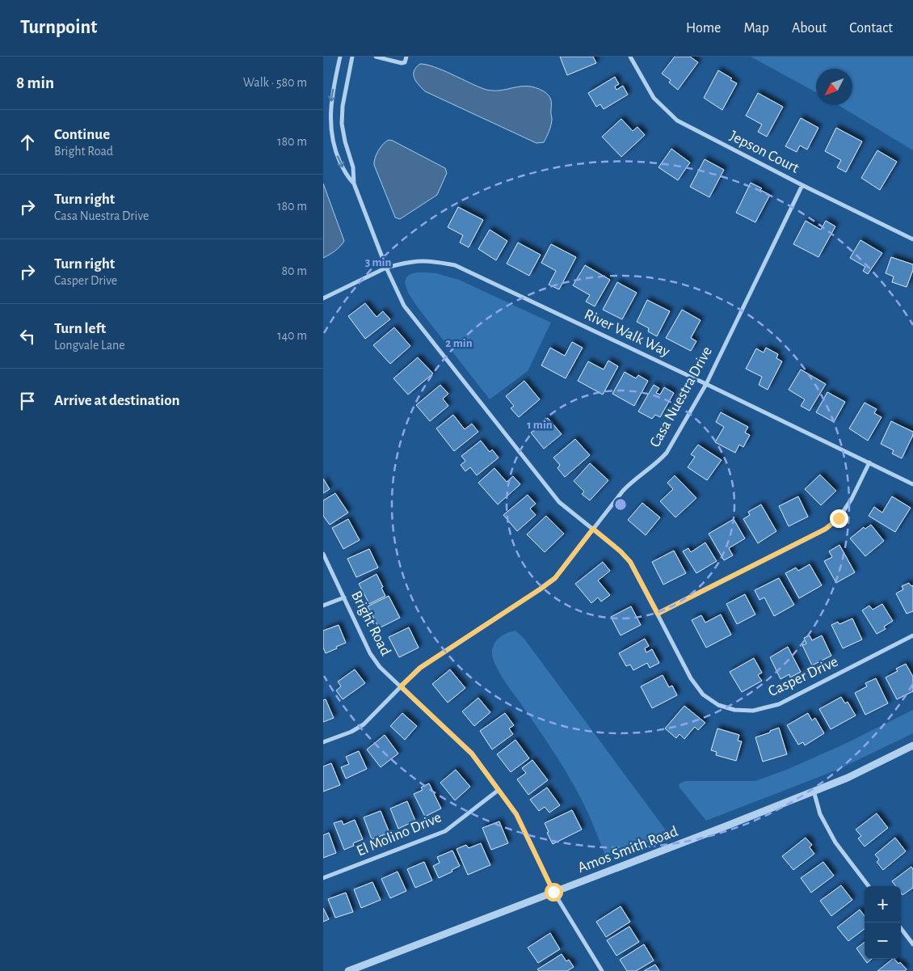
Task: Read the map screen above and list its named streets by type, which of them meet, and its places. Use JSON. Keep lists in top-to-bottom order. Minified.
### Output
{"streets":{"street":["Jepson Court","River Walk Way","Casa Nuestra Drive","Bright Road","Casper Drive","El Molino Drive","Amos Smith Road"]},"crossings":[["Jepson Court","Casa Nuestra Drive"],["River Walk Way","Casa Nuestra Drive"],["River Walk Way","Casper Drive"],["Casa Nuestra Drive","Bright Road"],["Casa Nuestra Drive","Casper Drive"],["Bright Road","El Molino Drive"],["Bright Road","Amos Smith Road"]],"north":"bottom left","page":{"header":"Turnpoint","nav":["Home","Map","About","Contact"],"heading":["8 min","Walk · 580 m"],"list":[["Continue","Bright Road","180 m"],["Turn right","Casa Nuestra Drive","180 m"],["Turn right","Casper Drive","80 m"],["Turn left","Longvale Lane","140 m"],"Arrive at destination"],"map_buttons":["+","−"]},"rings":["3 min","2 min","1 min"]}
